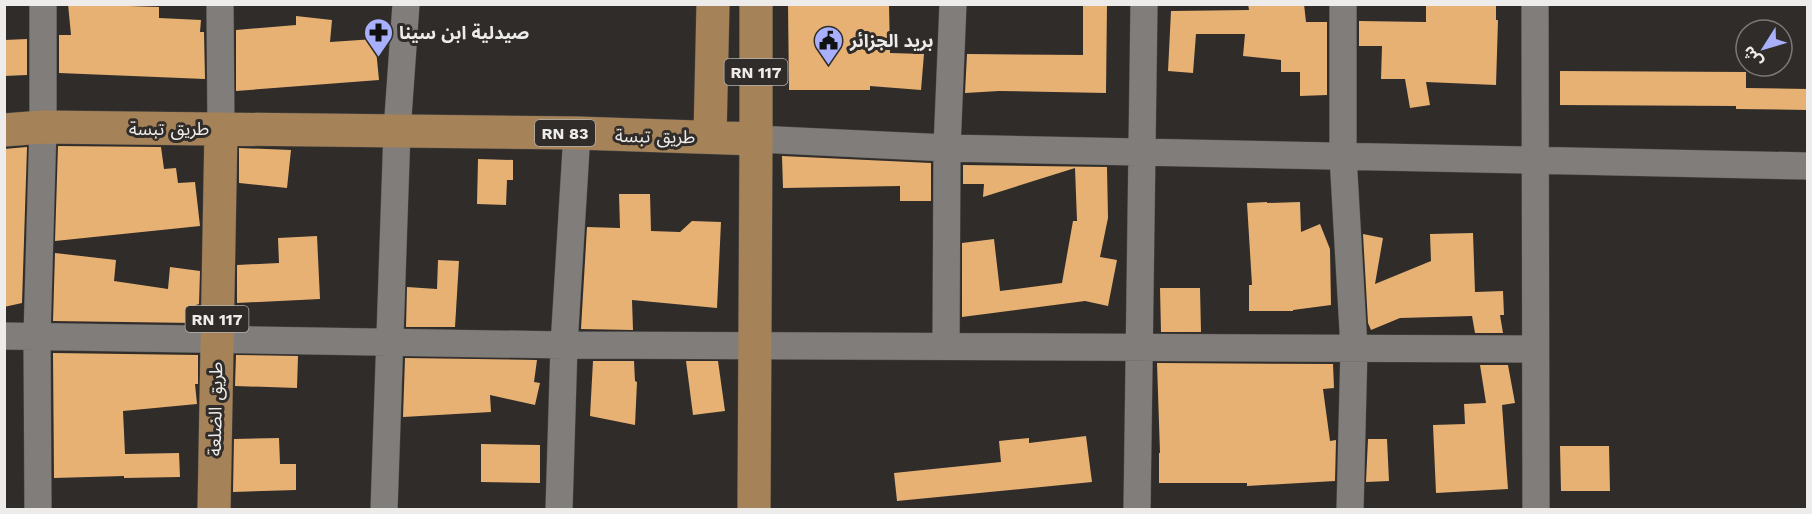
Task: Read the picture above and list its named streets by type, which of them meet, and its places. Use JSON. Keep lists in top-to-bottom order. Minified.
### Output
{"streets":{"main road":["RN 117","طريق تبسة","RN 83","طريق الضلعة"]},"crossings":[["RN 117","طريق تبسة"],["طريق تبسة","طريق الضلعة"]],"places":{"pharmacy":["صيدلية ابن سينا"],"public building":["بريد الجزائر"]},"north":"bottom left"}
